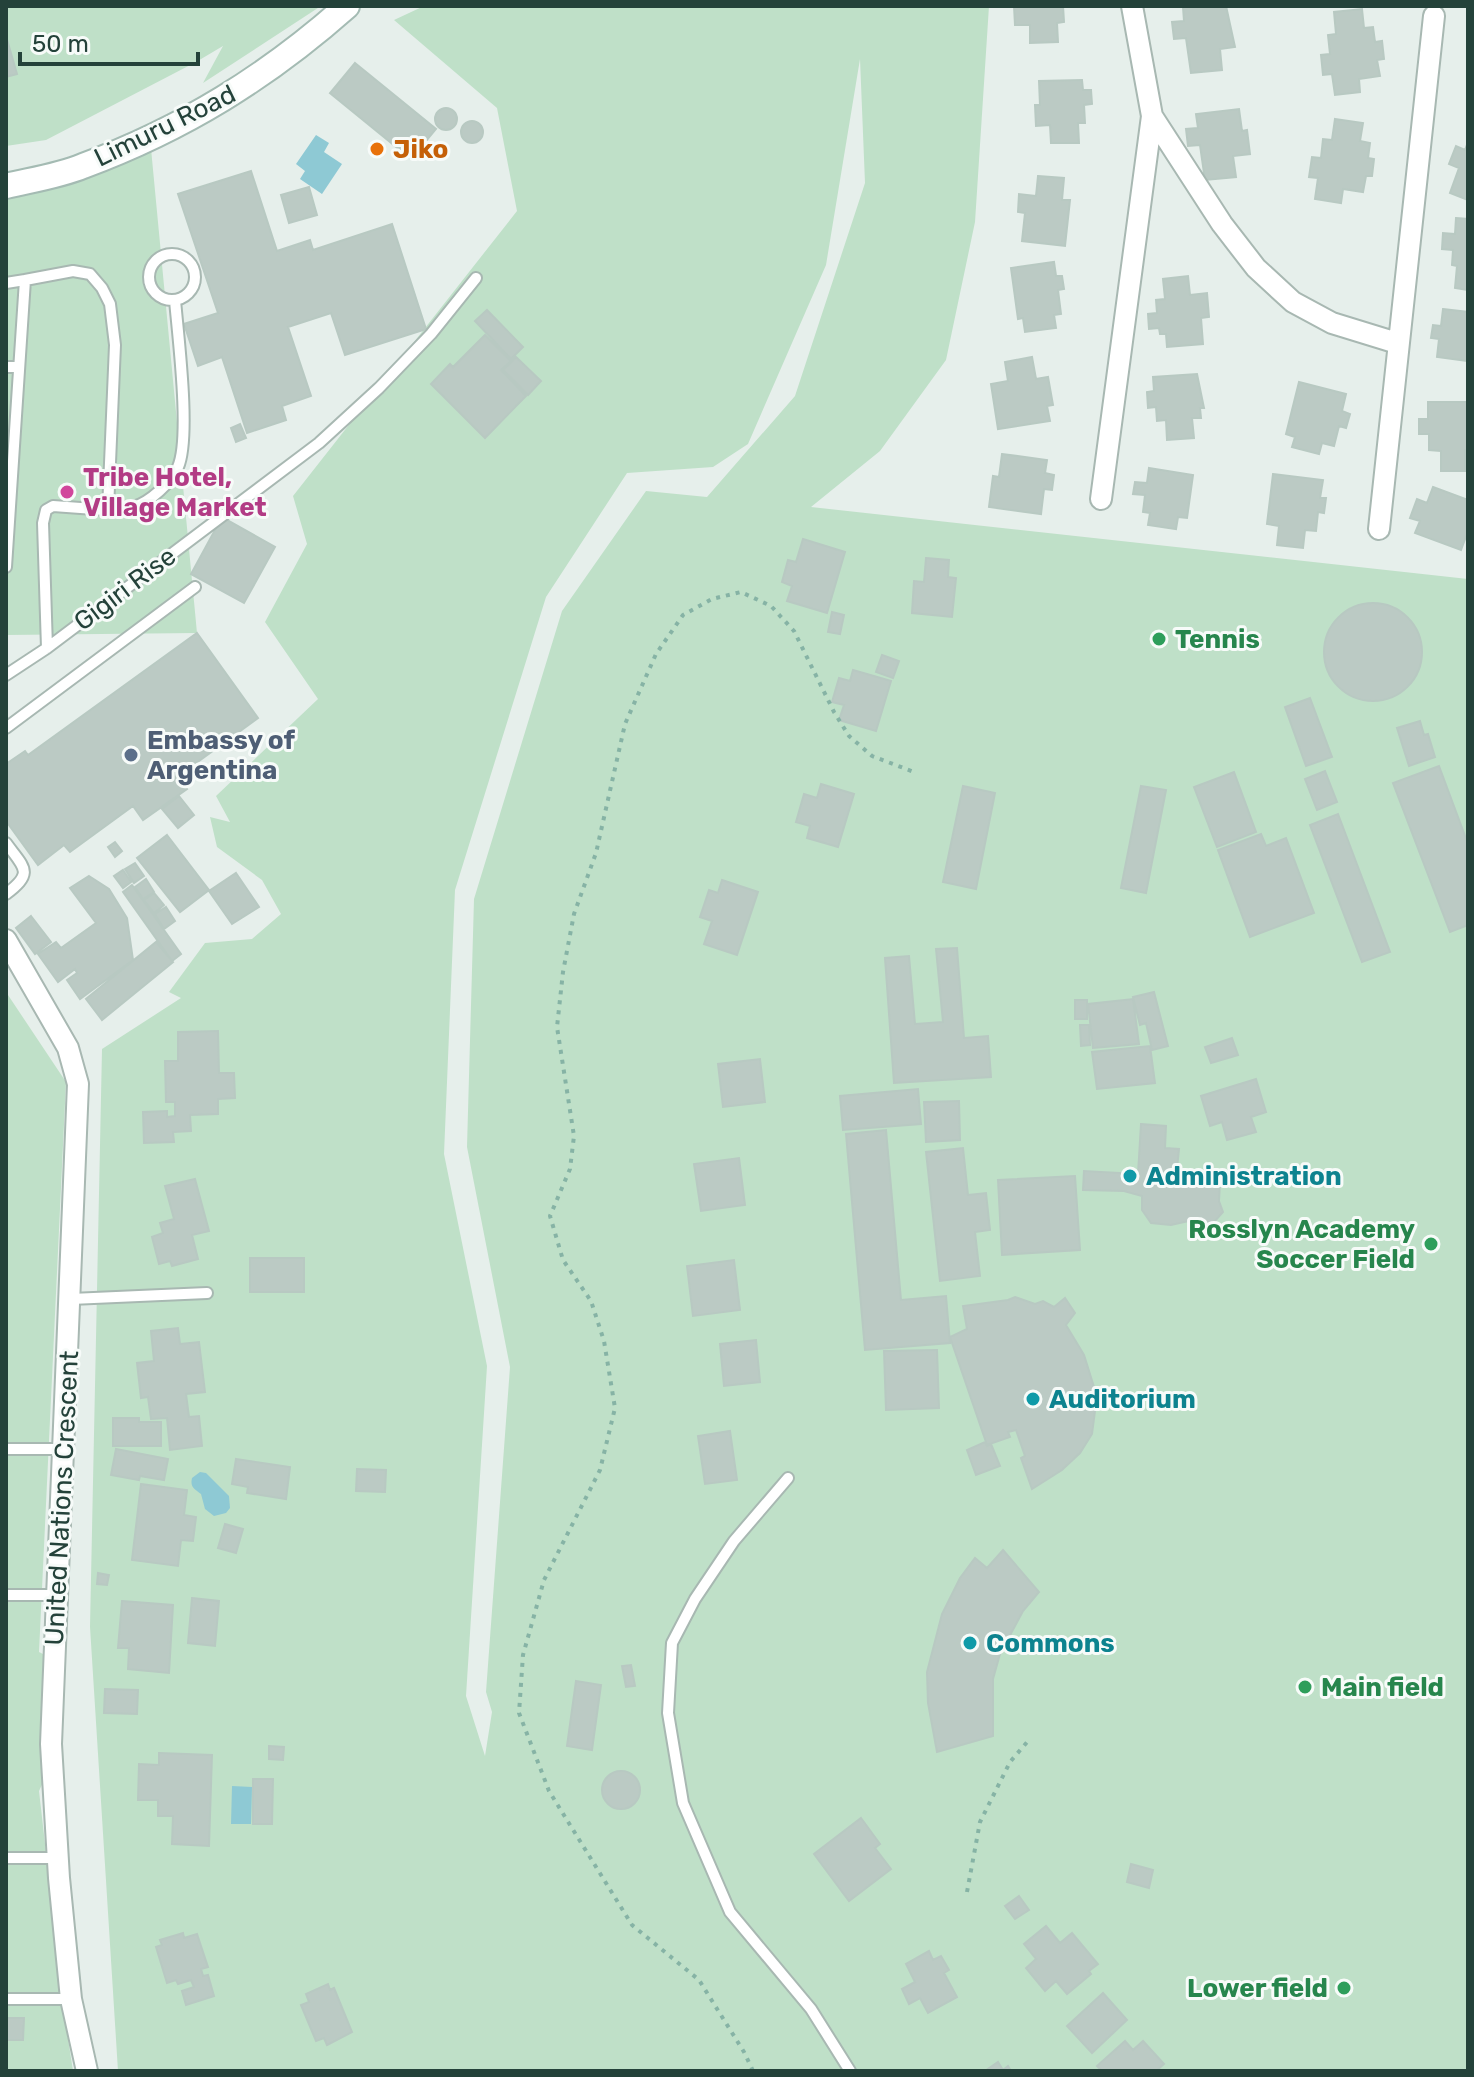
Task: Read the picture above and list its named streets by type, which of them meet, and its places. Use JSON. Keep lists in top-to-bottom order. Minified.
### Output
{"streets":{"main road":["Limuru Road"],"street":["United Nations Crescent"],"lane":["Gigiri Rise"]},"places":["Jiko","Tribe Hotel, Village Market","Tennis","Embassy of Argentina","Administration","Rosslyn Academy Soccer Field","Auditorium","Commons","Main field","Lower field"],"scale_bar":"50 m"}
